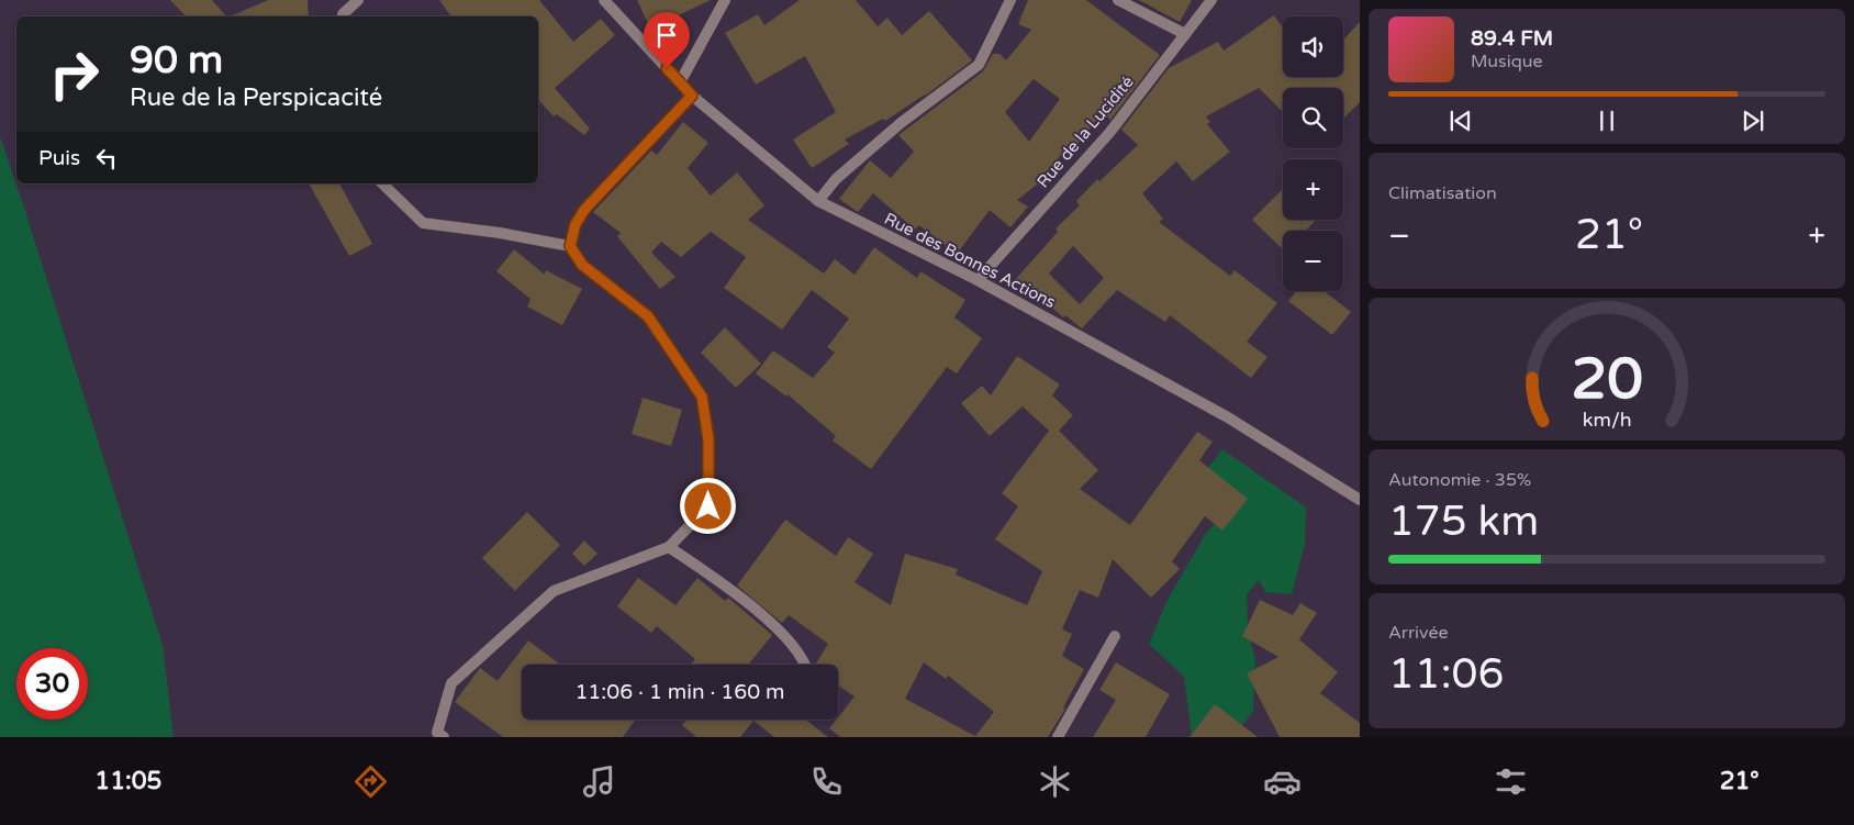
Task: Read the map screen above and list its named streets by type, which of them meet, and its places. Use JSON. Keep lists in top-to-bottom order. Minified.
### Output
{"streets":{"street":["Rue de la Lucidité","Rue des Bonnes Actions"]},"crossings":[["Rue de la Lucidité","Rue des Bonnes Actions"]],"page":{"map_buttons":["+","−"],"turn":["90 m","Rue de la Perspicacité"],"song":["89.4 FM","Musique"],"then":"Puis","tile":["Climatisation",["Autonomie · 35%","175 km"],["Arrivée","11:06"]],"heat":["−","21°","+"],"limit":"30","trip":"11:06 · 1 min · 160 m","tabs":["11:05","21°"],"gauge":["20","km/h"]}}
